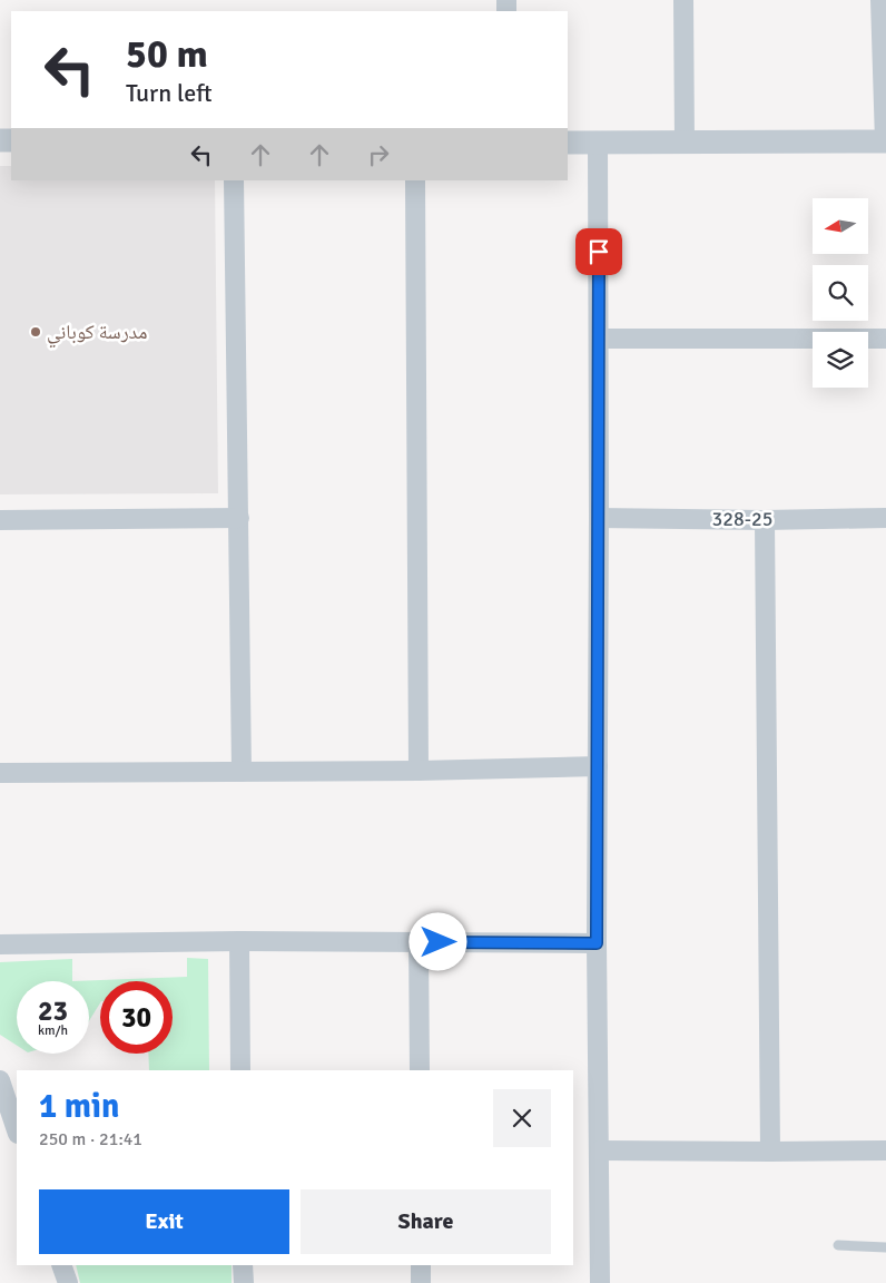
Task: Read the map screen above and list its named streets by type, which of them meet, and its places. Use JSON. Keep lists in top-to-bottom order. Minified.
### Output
{"streets":{"street":["328-25"]},"places":["مدرسة كوباني"],"north":"left","page":{"turn":["50 m","Turn left"],"speed":"23 km/h","limit":"30","heading":["1 min","250 m · 21:41"],"buttons":["Exit","Share"]}}
